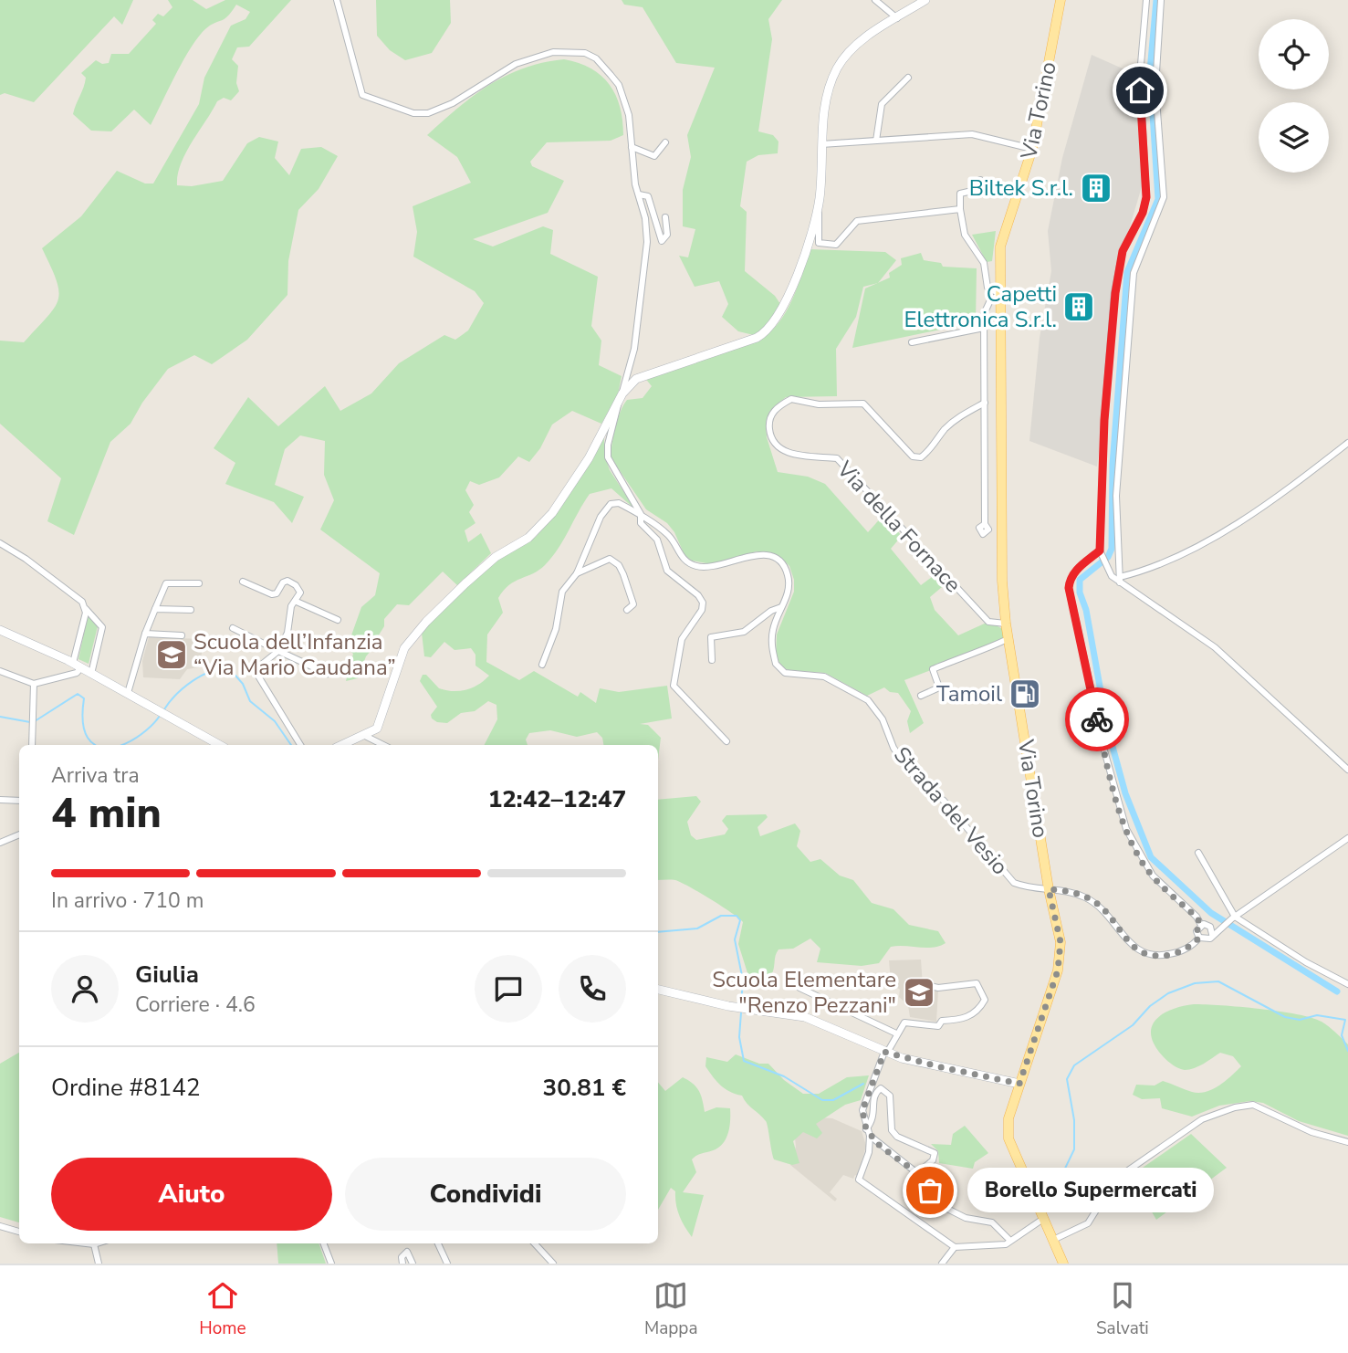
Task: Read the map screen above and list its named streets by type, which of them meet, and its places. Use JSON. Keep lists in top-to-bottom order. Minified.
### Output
{"streets":{"main road":["Via Torino"],"street":["Via della Fornace","Strada del Vesio"]},"crossings":[["Via Torino","Via della Fornace"],["Via Torino","Strada del Vesio"]],"places":{"building":["Biltek S.r.l.","Capetti Elettronica S.r.l."],"school or university":["Scuola dell’Infanzia “Via Mario Caudana”","Scuola Elementare \"Renzo Pezzani\""],"fuel station":["Tamoil"],"other":["Borello Supermercati"]},"page":{"heading":["4 min","Arriva tra","12:42–12:47"],"panel":["Giulia","Corriere · 4.6","Ordine #8142","30.81 €"],"bar":"In arrivo · 710 m","buttons":["Aiuto","Condividi"],"bubble":"Borello Supermercati","tabs":["Home","Mappa","Salvati"]}}
